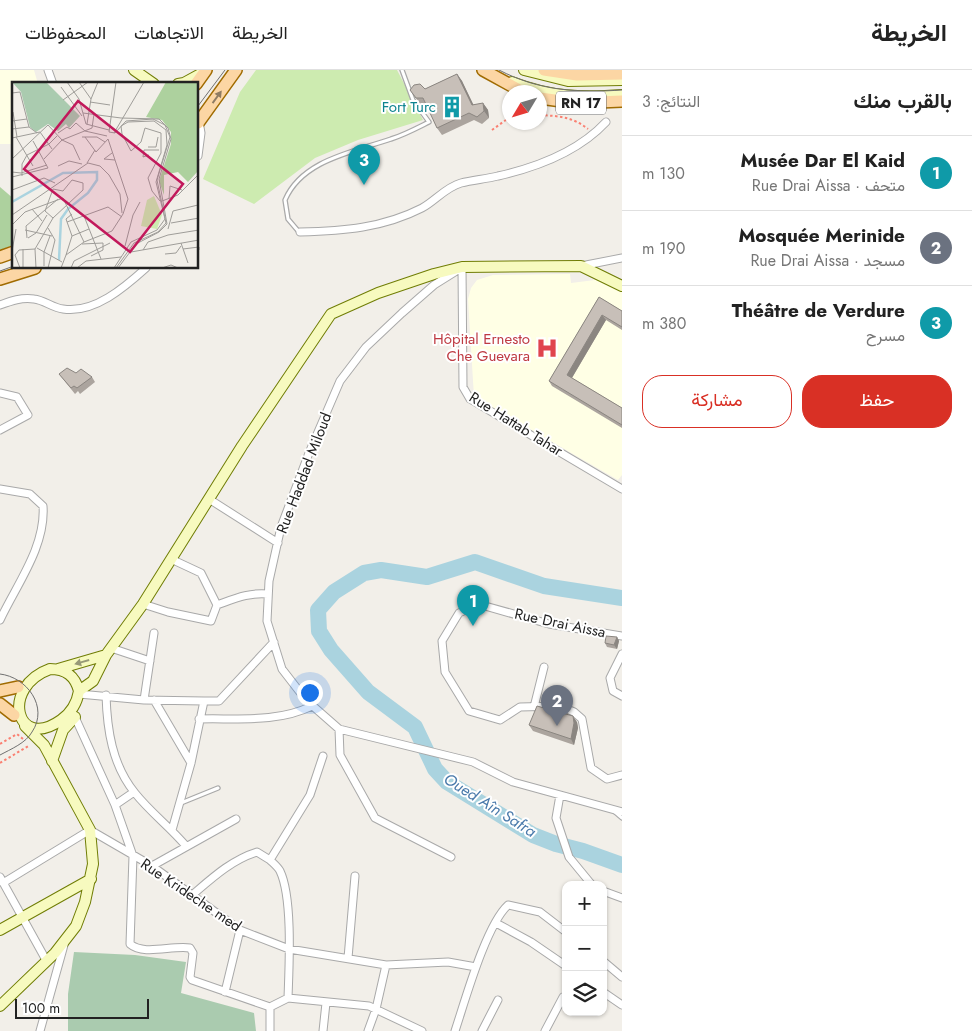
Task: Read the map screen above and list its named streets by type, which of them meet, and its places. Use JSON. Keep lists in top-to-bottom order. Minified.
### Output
{"streets":{"main road":["RN 17"],"street":["Rue Hattab Tahar","Rue Haddad Miloud","Rue Drai Aissa","Rue Krideche med"]},"crossings":[["Rue Hattab Tahar","Rue Haddad Miloud"]],"water":["Oued Aîn Safra"],"places":{"building":["Fort Turc"],"hospital":["Hôpital Ernesto Che Guevara"]},"scale_bar":"100 m","north":"bottom left","page":{"header":"الخريطة","nav":["الخريطة","الاتجاهات","المحفوظات"],"heading":["بالقرب منك","النتائج: 3"],"list":[{"mark":"1","name":"Musée Dar El Kaid","note":"متحف · Rue Drai Aissa","value":"130 m"},{"mark":"2","name":"Mosquée Merinide","note":"مسجد · Rue Drai Aissa","value":"190 m"},{"mark":"3","name":"Théâtre de Verdure","note":"مسرح","value":"380 m"}],"pins":["3","1","2"],"buttons":["حفظ","مشاركة"],"map_buttons":["+","−"],"scale":"100 m"}}
